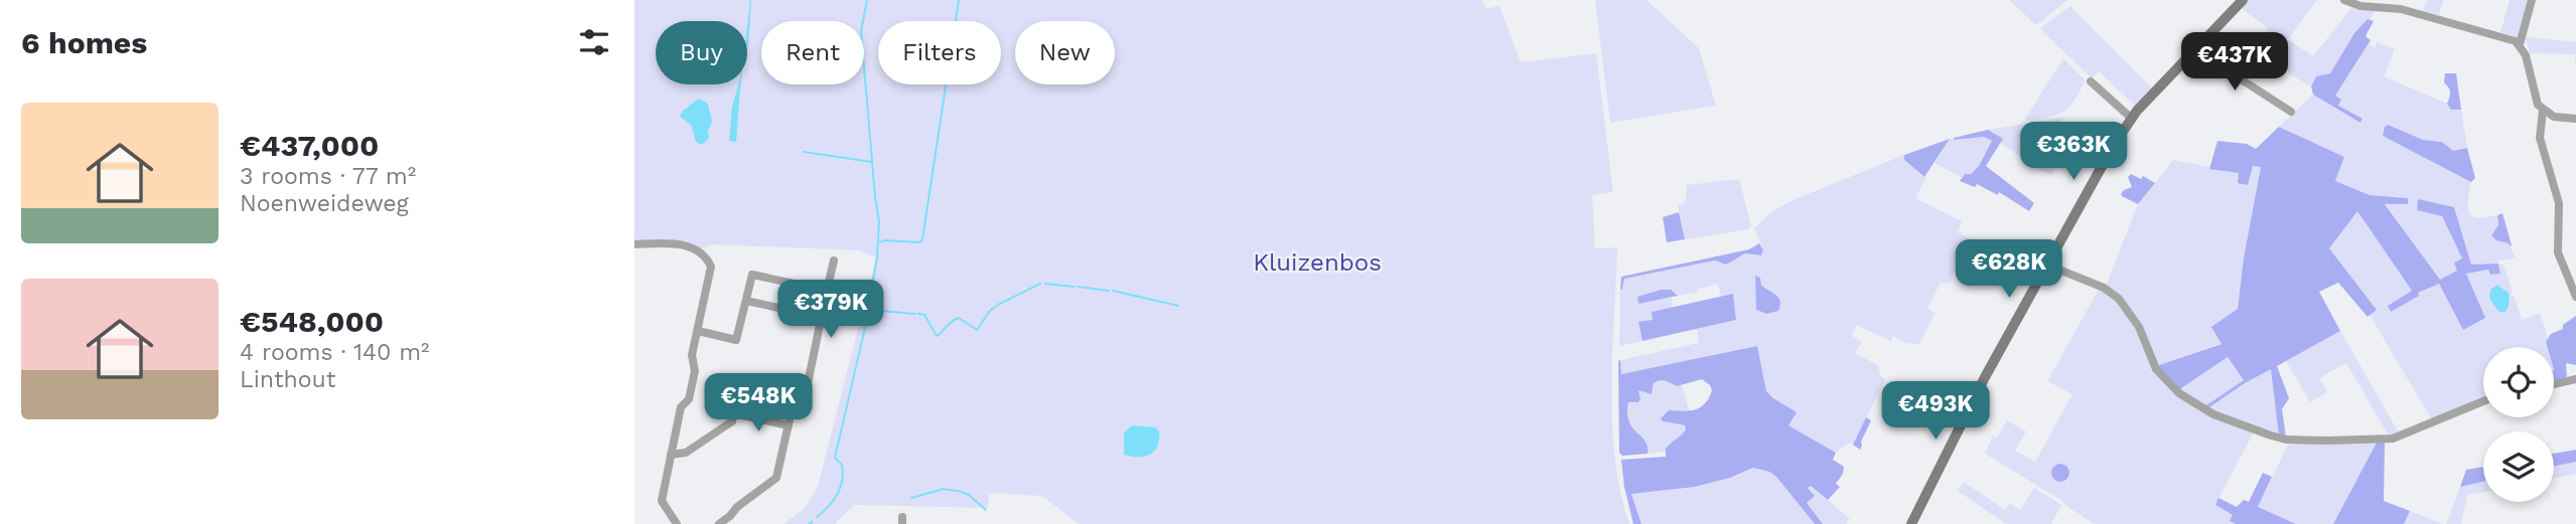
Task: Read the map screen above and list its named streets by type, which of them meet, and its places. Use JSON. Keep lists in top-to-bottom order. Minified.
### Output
{"parks":["Kluizenbos"],"page":{"heading":"6 homes","chip":["Buy","Rent","Filters","New"],"price":["€437K","€363K","€628K","€379K","€548K","€493K"],"list":[{"name":"€437,000","note":"3 rooms · 77 m² · Noenweideweg"},{"name":"€548,000","note":"4 rooms · 140 m² · Linthout"}]}}
